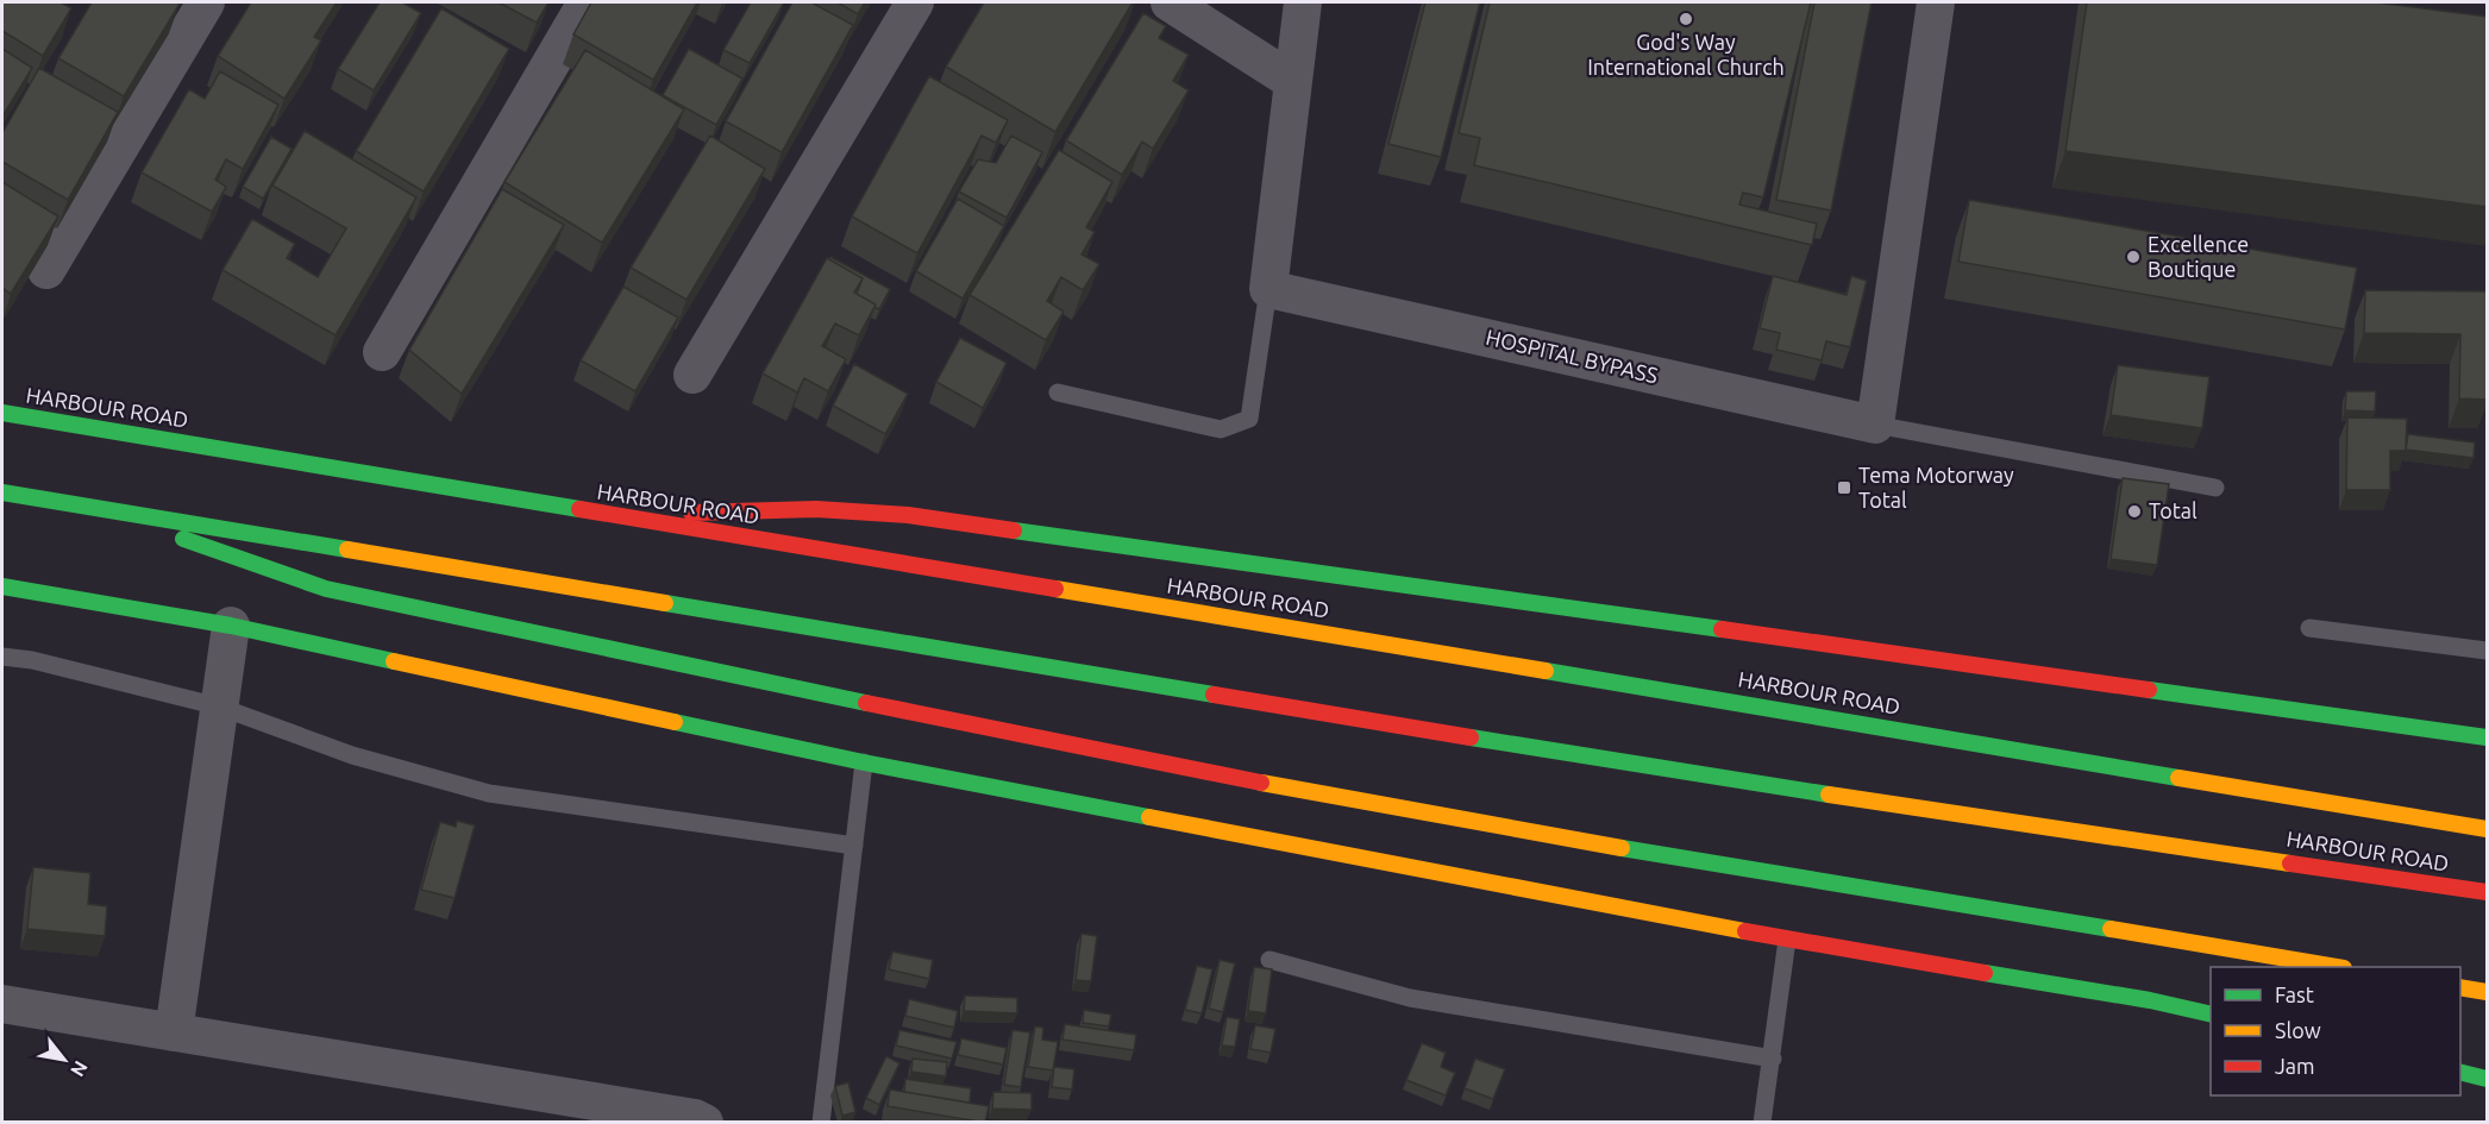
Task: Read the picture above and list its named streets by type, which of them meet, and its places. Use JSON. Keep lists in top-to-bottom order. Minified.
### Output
{"streets":{"main road":["HARBOUR ROAD"],"street":["HOSPITAL BYPASS"]},"places":{"other":["God's Way International Church","Excellence Boutique","Total"],"transit":["Tema Motorway Total"]},"legend":["Fast","Slow","Jam"],"north":"bottom right"}
